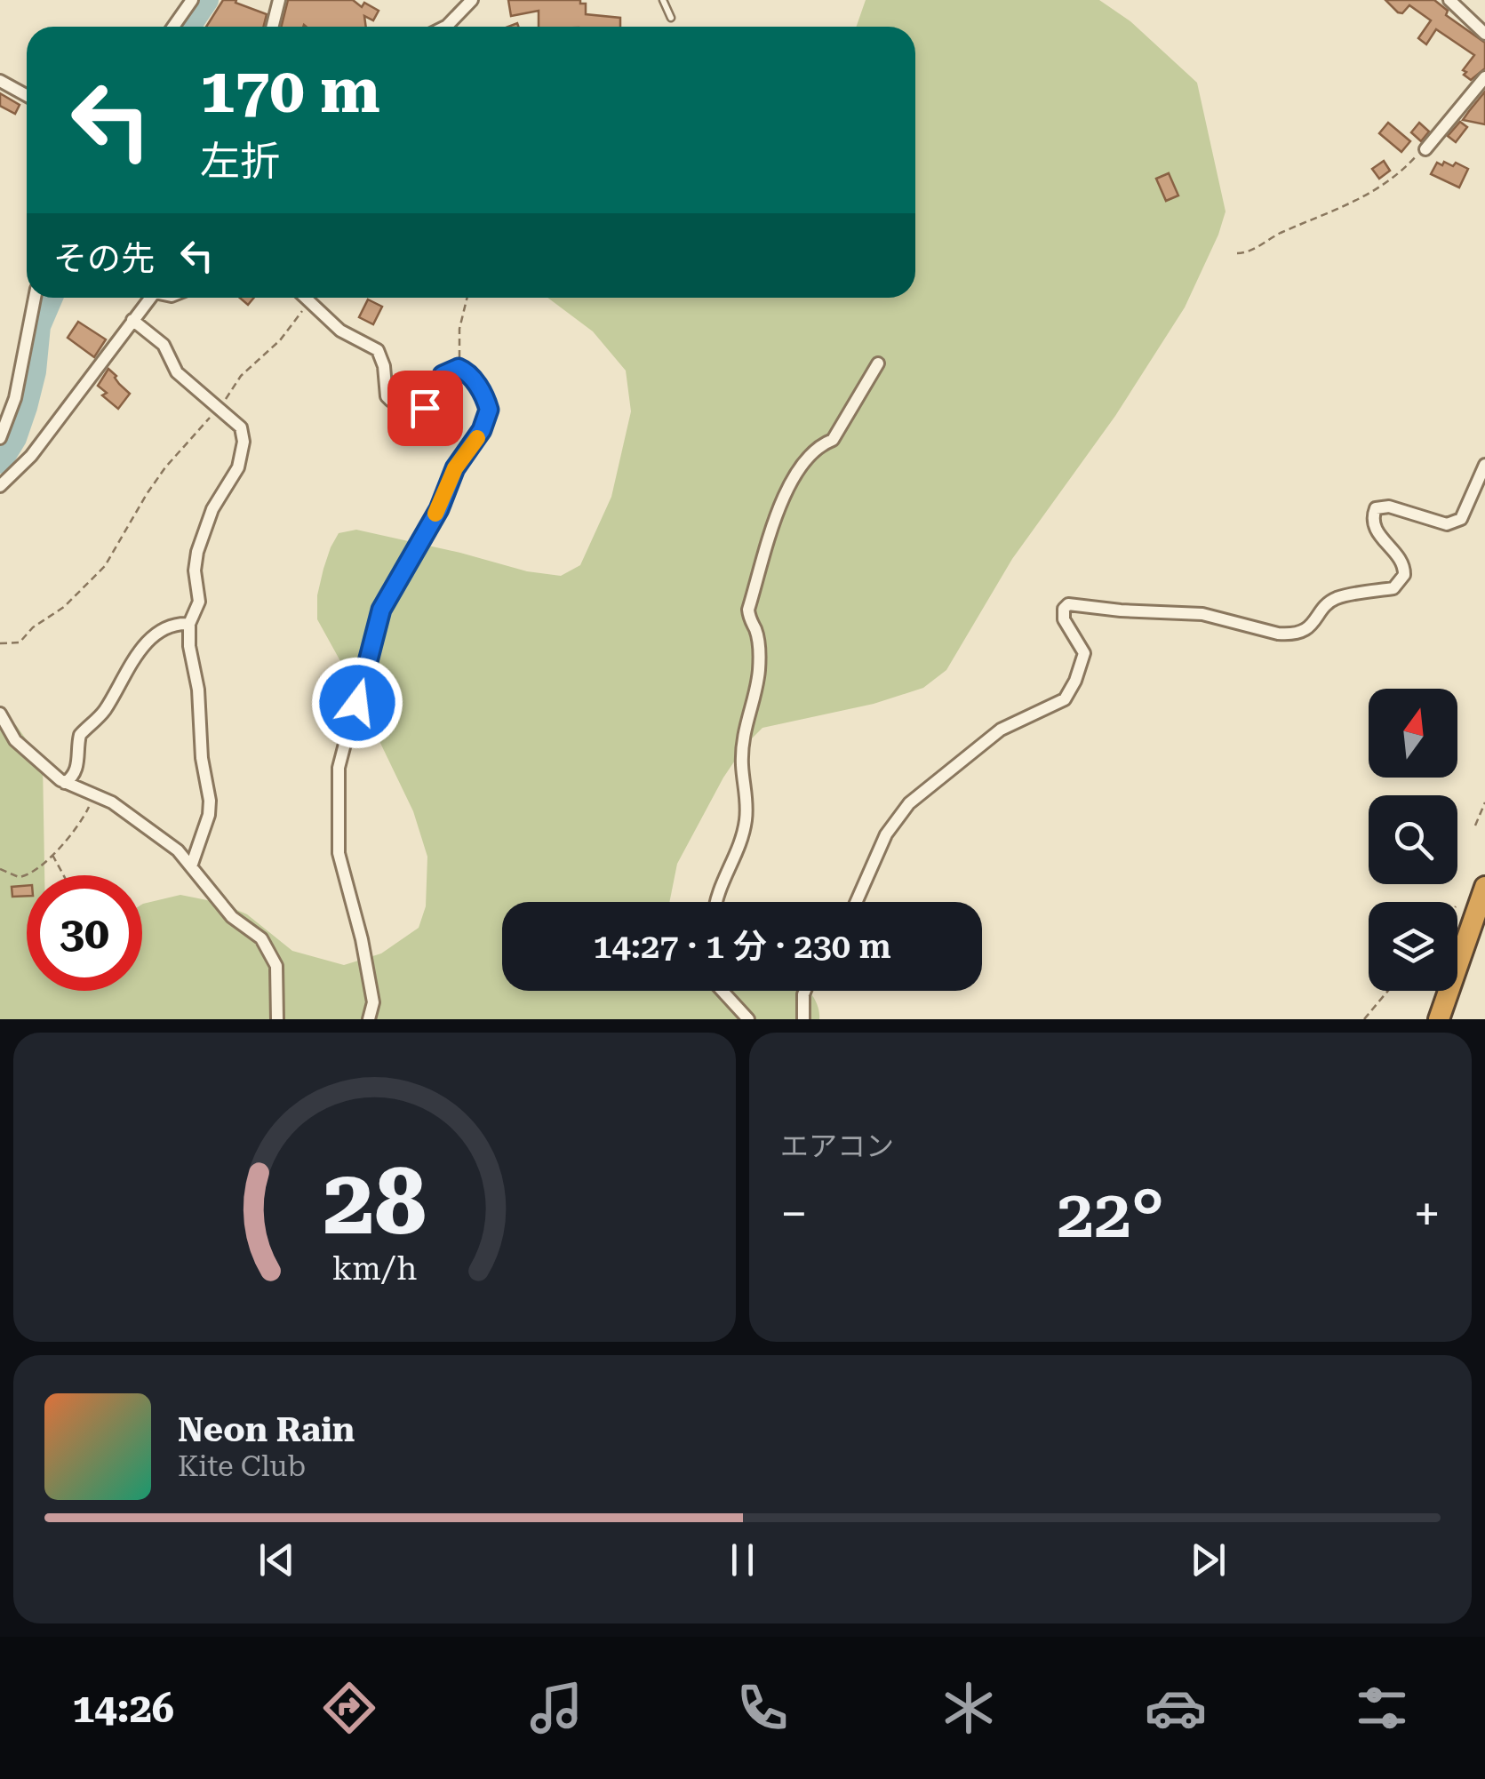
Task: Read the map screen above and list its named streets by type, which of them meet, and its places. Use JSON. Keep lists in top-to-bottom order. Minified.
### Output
{"north":"top","page":{"turn":["170 m","左折"],"then":"その先","limit":"30","trip":"14:27 · 1 分 · 230 m","tile":"エアコン","heat":["−","22°","+"],"song":["Neon Rain","Kite Club"],"tabs":"14:26","gauge":["28","km/h"]}}
